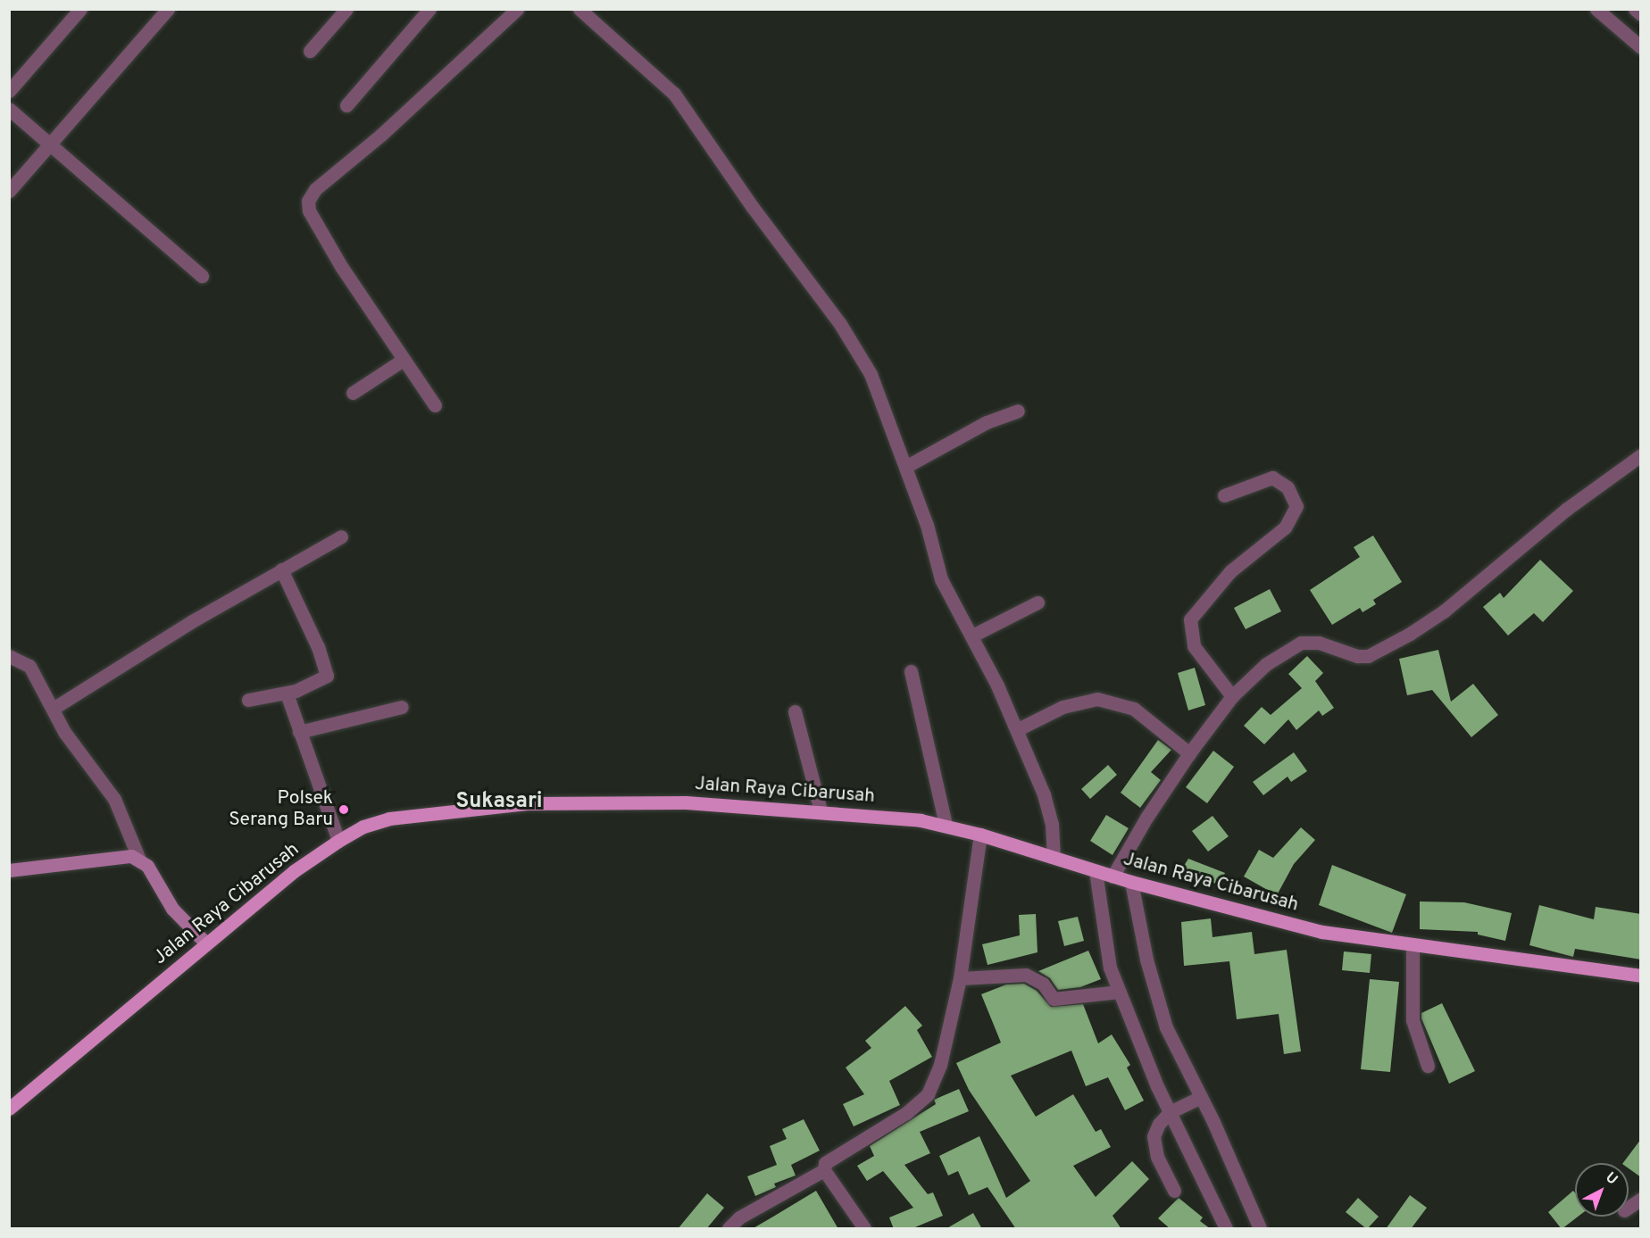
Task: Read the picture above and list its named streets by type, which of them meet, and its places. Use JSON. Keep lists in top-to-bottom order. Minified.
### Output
{"streets":{"main road":["Jalan Raya Cibarusah"]},"districts":["Sukasari"],"places":["Polsek Serang Baru"],"north":"top right"}
